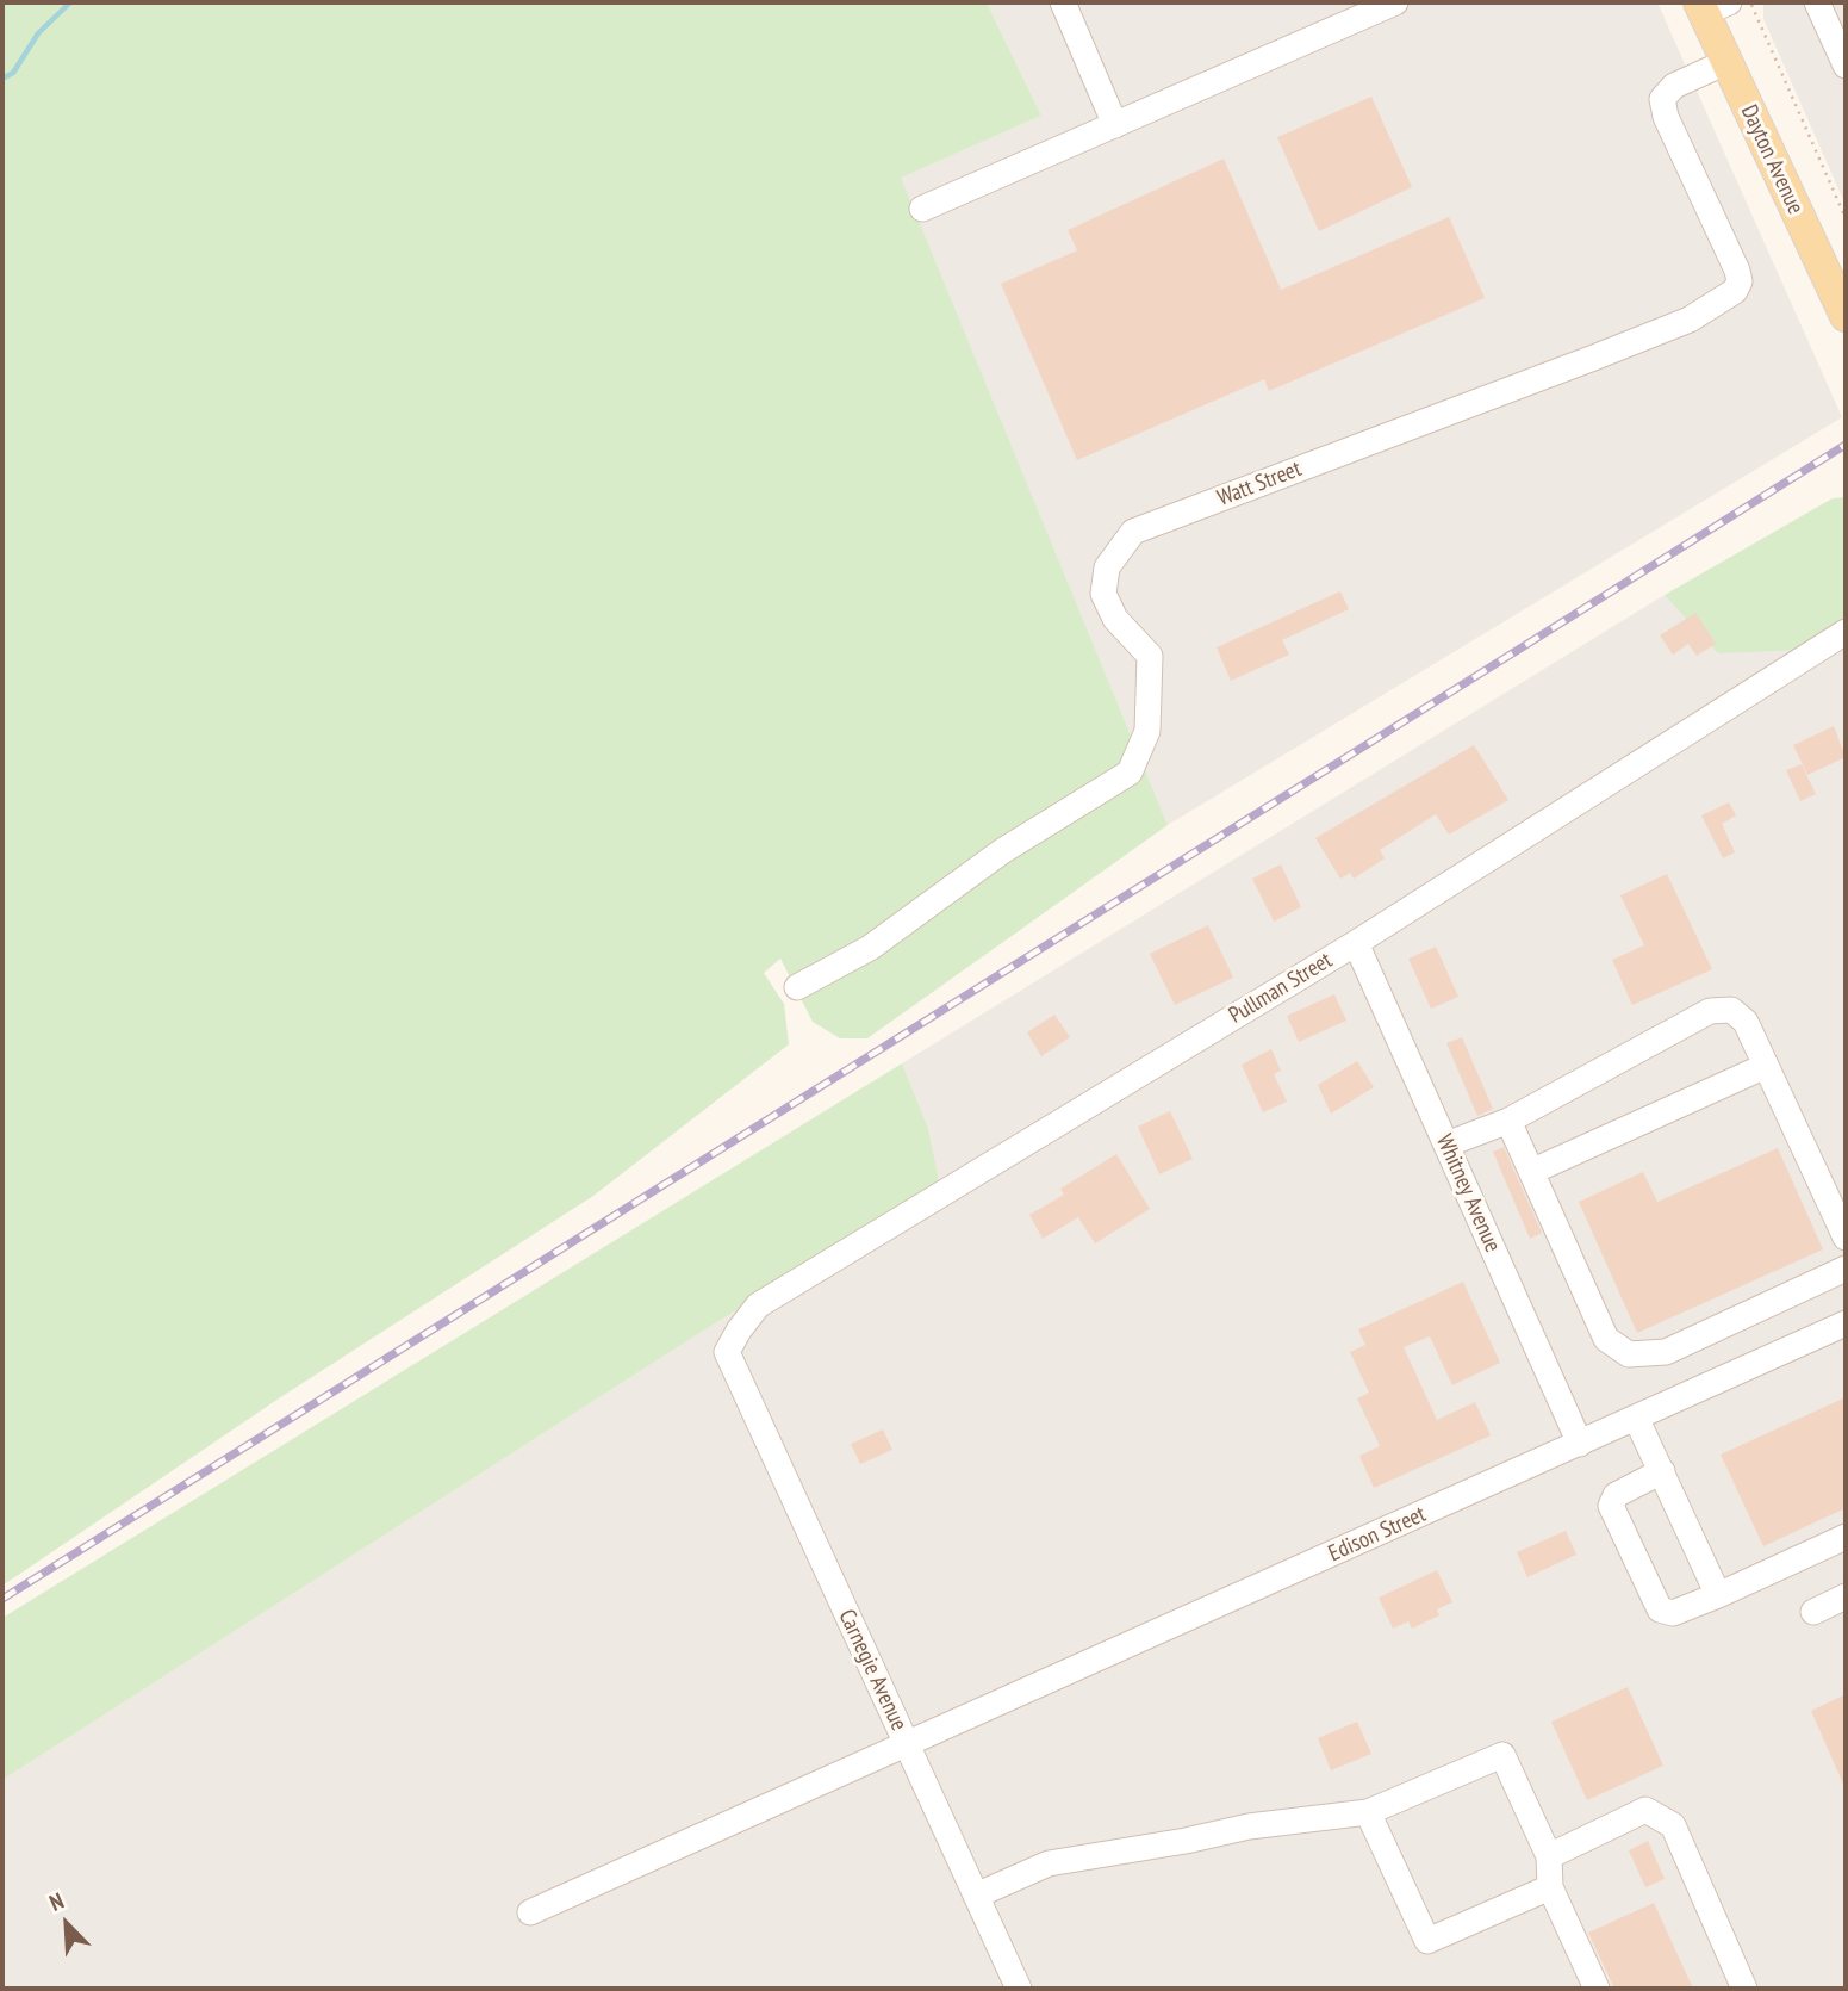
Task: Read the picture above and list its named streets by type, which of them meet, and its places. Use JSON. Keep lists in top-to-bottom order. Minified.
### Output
{"streets":{"main road":["Dayton Avenue"],"street":["Watt Street","Pullman Street","Whitney Avenue","Edison Street","Carnegie Avenue"]},"crossings":[["Dayton Avenue","Watt Street"],["Pullman Street","Whitney Avenue"],["Pullman Street","Carnegie Avenue"],["Whitney Avenue","Edison Street"],["Edison Street","Carnegie Avenue"]],"north":"top left"}
